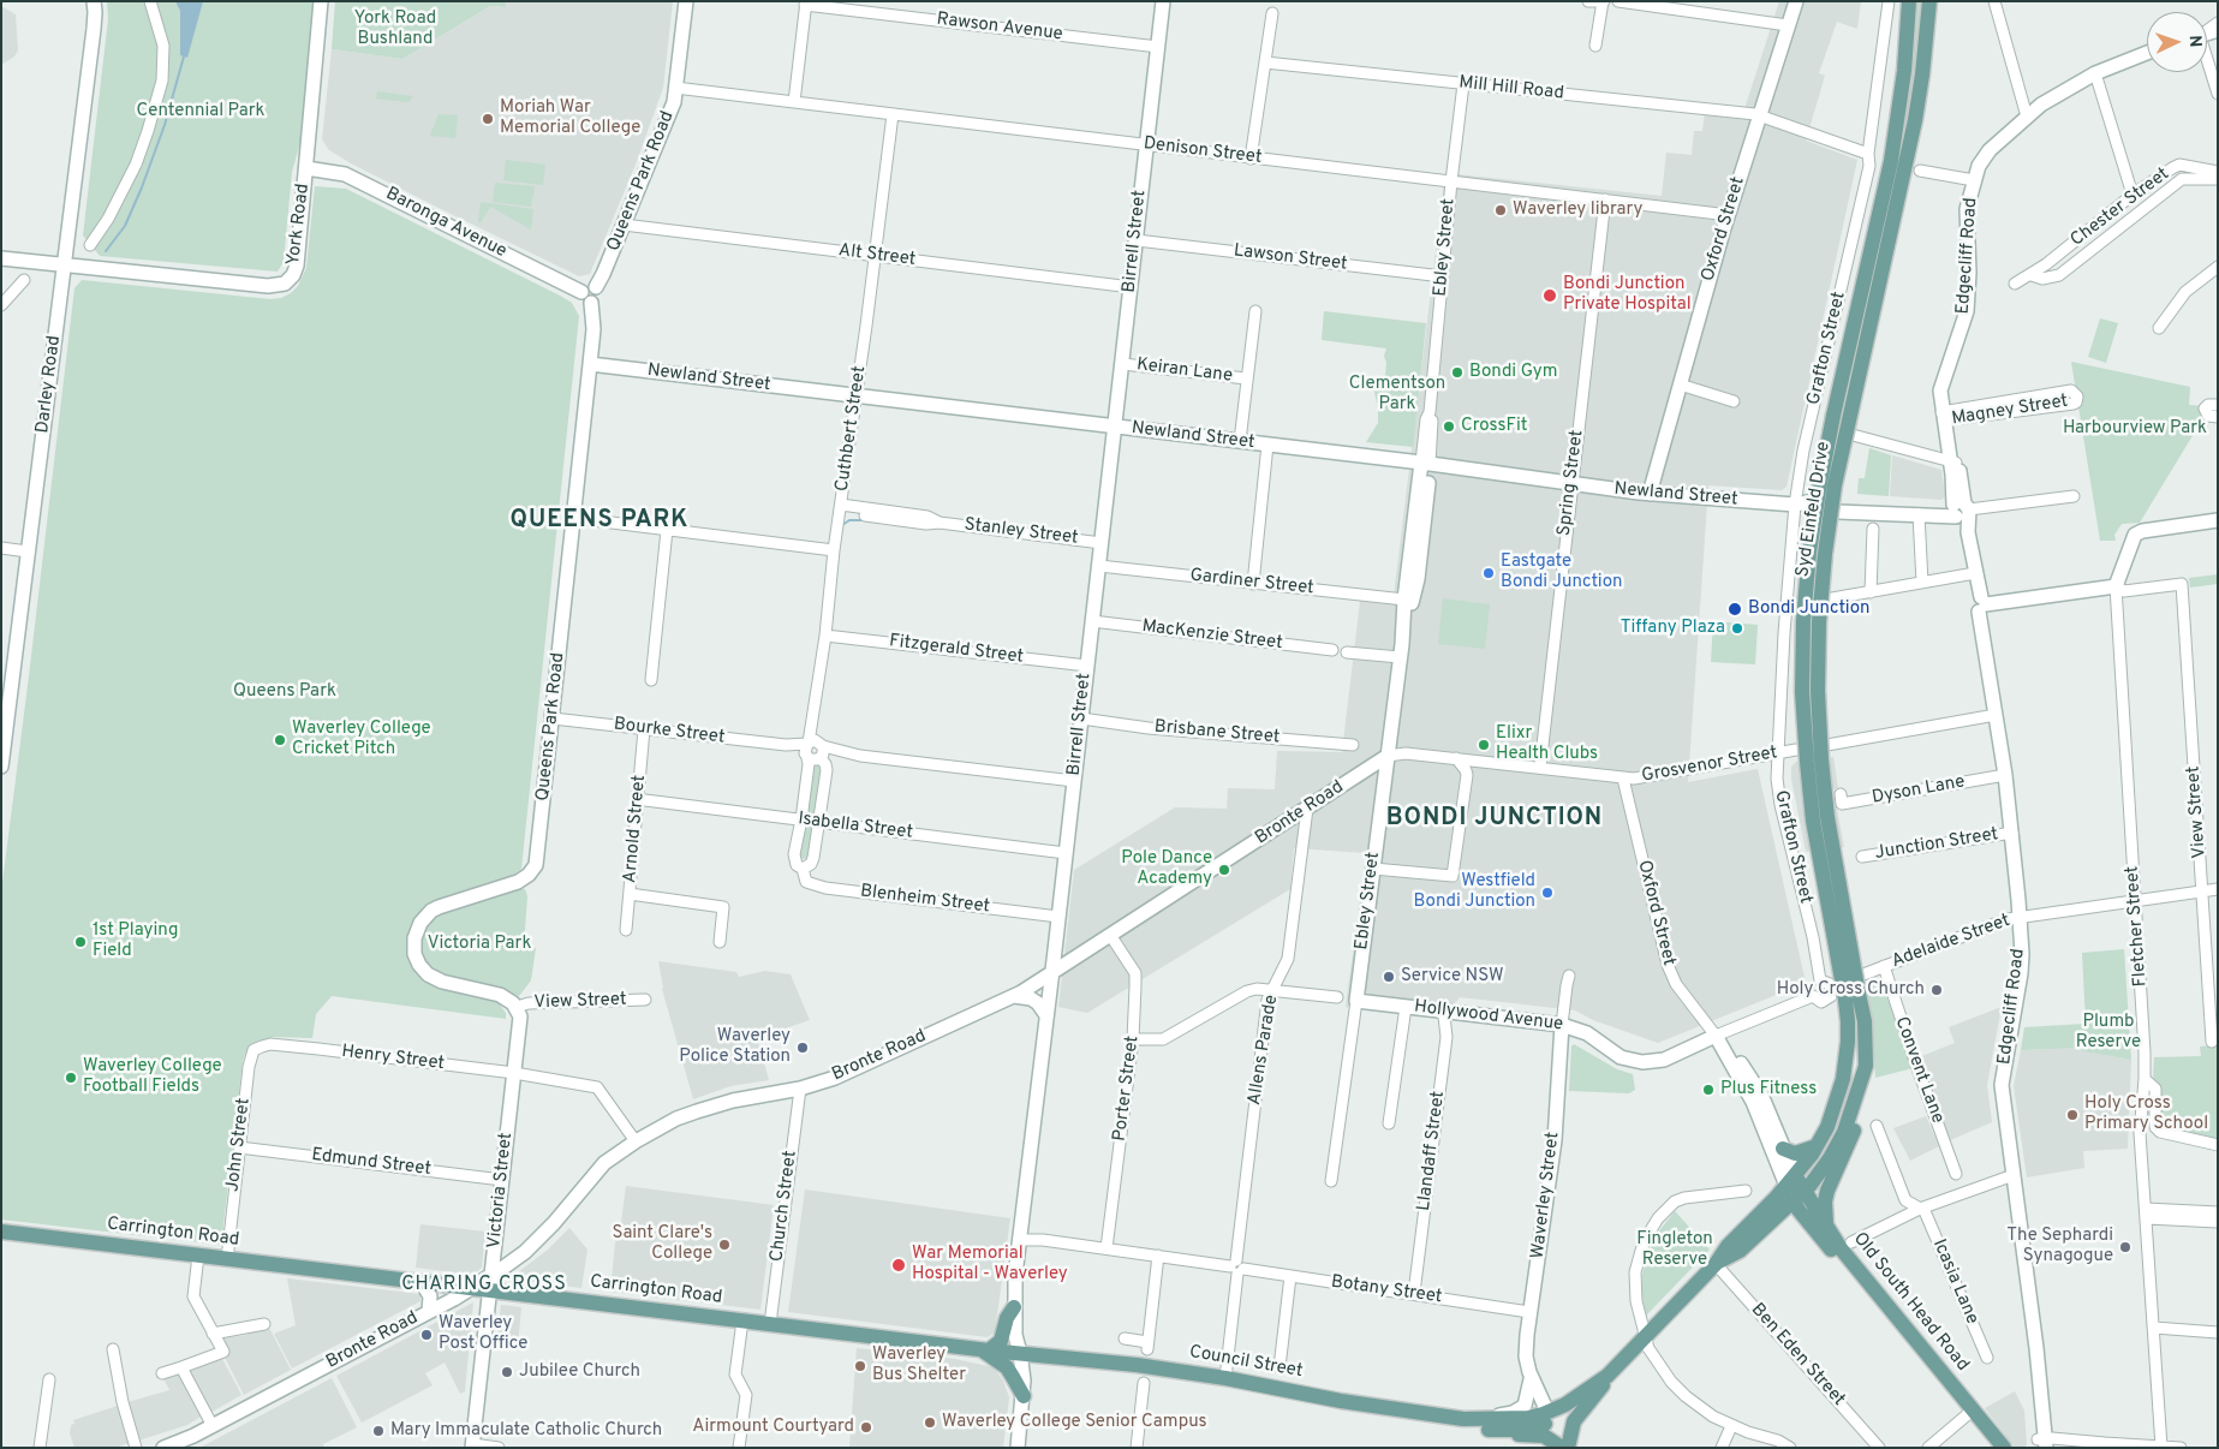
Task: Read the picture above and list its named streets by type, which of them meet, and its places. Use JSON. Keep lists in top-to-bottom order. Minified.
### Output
{"streets":{"main road":["Syd Einfeld Drive","Carrington Road","Old South Head Road","Council Street"],"street":["Rawson Avenue","Mill Hill Road","Denison Street","Queens Park Road","Chester Street","Baronga Avenue","York Road","Oxford Street","Birrell Street","Ebley Street","Alt Street","Edgecliff Road","Lawson Street","Grafton Street","Keiran Lane","Newland Street","Darley Road","Magney Street","Cuthbert Street","Spring Street","Stanley Street","Gardiner Street","MacKenzie Street","Fitzgerald Street","Bourke Street","Brisbane Street","Grosvenor Street","Dyson Lane","View Street","Bronte Road","Isabella Street","Arnold Street","Junction Street","Blenheim Street","Fletcher Street","Adelaide Street","Hollywood Avenue","Allens Parade","Henry Street","Convent Lane","Porter Street","John Street","Llandaff Street","Edmund Street","Victoria Street","Waverley Street","Church Street","Icasia Lane","Botany Street","Ben Eden Street"]},"crossings":[["Rawson Avenue","Birrell Street"],["Mill Hill Road","Oxford Street"],["Mill Hill Road","Ebley Street"],["Mill Hill Road","Grafton Street"],["Denison Street","Queens Park Road"],["Denison Street","Oxford Street"],["Denison Street","Birrell Street"],["Denison Street","Ebley Street"],["Denison Street","Cuthbert Street"],["Denison Street","Spring Street"],["Queens Park Road","Baronga Avenue"],["Queens Park Road","Alt Street"],["Queens Park Road","Newland Street"],["Queens Park Road","Bourke Street"],["Queens Park Road","View Street"],["Queens Park Road","Victoria Street"],["Baronga Avenue","York Road"],["York Road","Darley Road"],["Oxford Street","Newland Street"],["Oxford Street","Syd Einfeld Drive"],["Oxford Street","Grosvenor Street"],["Oxford Street","Bronte Road"],["Oxford Street","Hollywood Avenue"],["Oxford Street","Old South Head Road"],["Birrell Street","Alt Street"],["Birrell Street","Lawson Street"],["Birrell Street","Keiran Lane"],["Birrell Street","Newland Street"],["Birrell Street","Stanley Street"],["Birrell Street","Gardiner Street"],["Birrell Street","MacKenzie Street"],["Birrell Street","Fitzgerald Street"],["Birrell Street","Brisbane Street"],["Birrell Street","Bronte Road"],["Birrell Street","Isabella Street"],["Birrell Street","Blenheim Street"],["Birrell Street","Carrington Road"],["Birrell Street","Botany Street"],["Birrell Street","Council Street"],["Ebley Street","Lawson Street"],["Ebley Street","Newland Street"],["Ebley Street","Gardiner Street"],["Ebley Street","Bronte Road"],["Ebley Street","Hollywood Avenue"],["Alt Street","Cuthbert Street"],["Edgecliff Road","Magney Street"],["Edgecliff Road","Dyson Lane"],["Edgecliff Road","Junction Street"],["Edgecliff Road","Adelaide Street"],["Grafton Street","Newland Street"],["Grafton Street","Grosvenor Street"],["Newland Street","Cuthbert Street"],["Newland Street","Spring Street"],["Cuthbert Street","Stanley Street"],["Cuthbert Street","Fitzgerald Street"],["Cuthbert Street","Bourke Street"],["Cuthbert Street","Isabella Street"],["Cuthbert Street","Blenheim Street"],["Spring Street","Bronte Road"],["Syd Einfeld Drive","Old South Head Road"],["Syd Einfeld Drive","Ben Eden Street"],["Bourke Street","Arnold Street"],["Grosvenor Street","Bronte Road"],["View Street","Fletcher Street"],["View Street","Adelaide Street"],["View Street","Victoria Street"],["Bronte Road","Allens Parade"],["Bronte Road","Henry Street"],["Bronte Road","Porter Street"],["Bronte Road","Victoria Street"],["Bronte Road","Church Street"],["Bronte Road","Carrington Road"],["Fletcher Street","Adelaide Street"],["Adelaide Street","Convent Lane"],["Hollywood Avenue","Llandaff Street"],["Hollywood Avenue","Waverley Street"],["Allens Parade","Botany Street"],["Allens Parade","Council Street"],["Henry Street","John Street"],["Henry Street","Victoria Street"],["Porter Street","Botany Street"],["John Street","Edmund Street"],["John Street","Carrington Road"],["Llandaff Street","Botany Street"],["Edmund Street","Victoria Street"],["Victoria Street","Carrington Road"],["Waverley Street","Botany Street"],["Waverley Street","Council Street"],["Church Street","Carrington Road"],["Carrington Road","Council Street"]],"districts":["QUEENS PARK","BONDI JUNCTION","CHARING CROSS"],"parks":["York Road Bushland","Centennial Park","Clementson Park","Harbourview Park","Queens Park","Victoria Park","Plumb Reserve","Fingleton Reserve"],"places":["Moriah War Memorial College","Waverley library","Bondi Junction Private Hospital","Bondi Gym","CrossFit","Eastgate Bondi Junction","Bondi Junction","Tiffany Plaza","Waverley College Cricket Pitch","Elixr Health Clubs","Pole Dance Academy","Westfield Bondi Junction","1st Playing Field","Service NSW","Holy Cross Church","Waverley Police Station","Waverley College Football Fields","Plus Fitness","Holy Cross Primary School","Saint Clare's College","The Sephardi Synagogue","War Memorial Hospital - Waverley","Waverley Post Office","Waverley Bus Shelter","Jubilee Church","Waverley College Senior Campus","Airmount Courtyard","Mary Immaculate Catholic Church"],"north":"right"}
